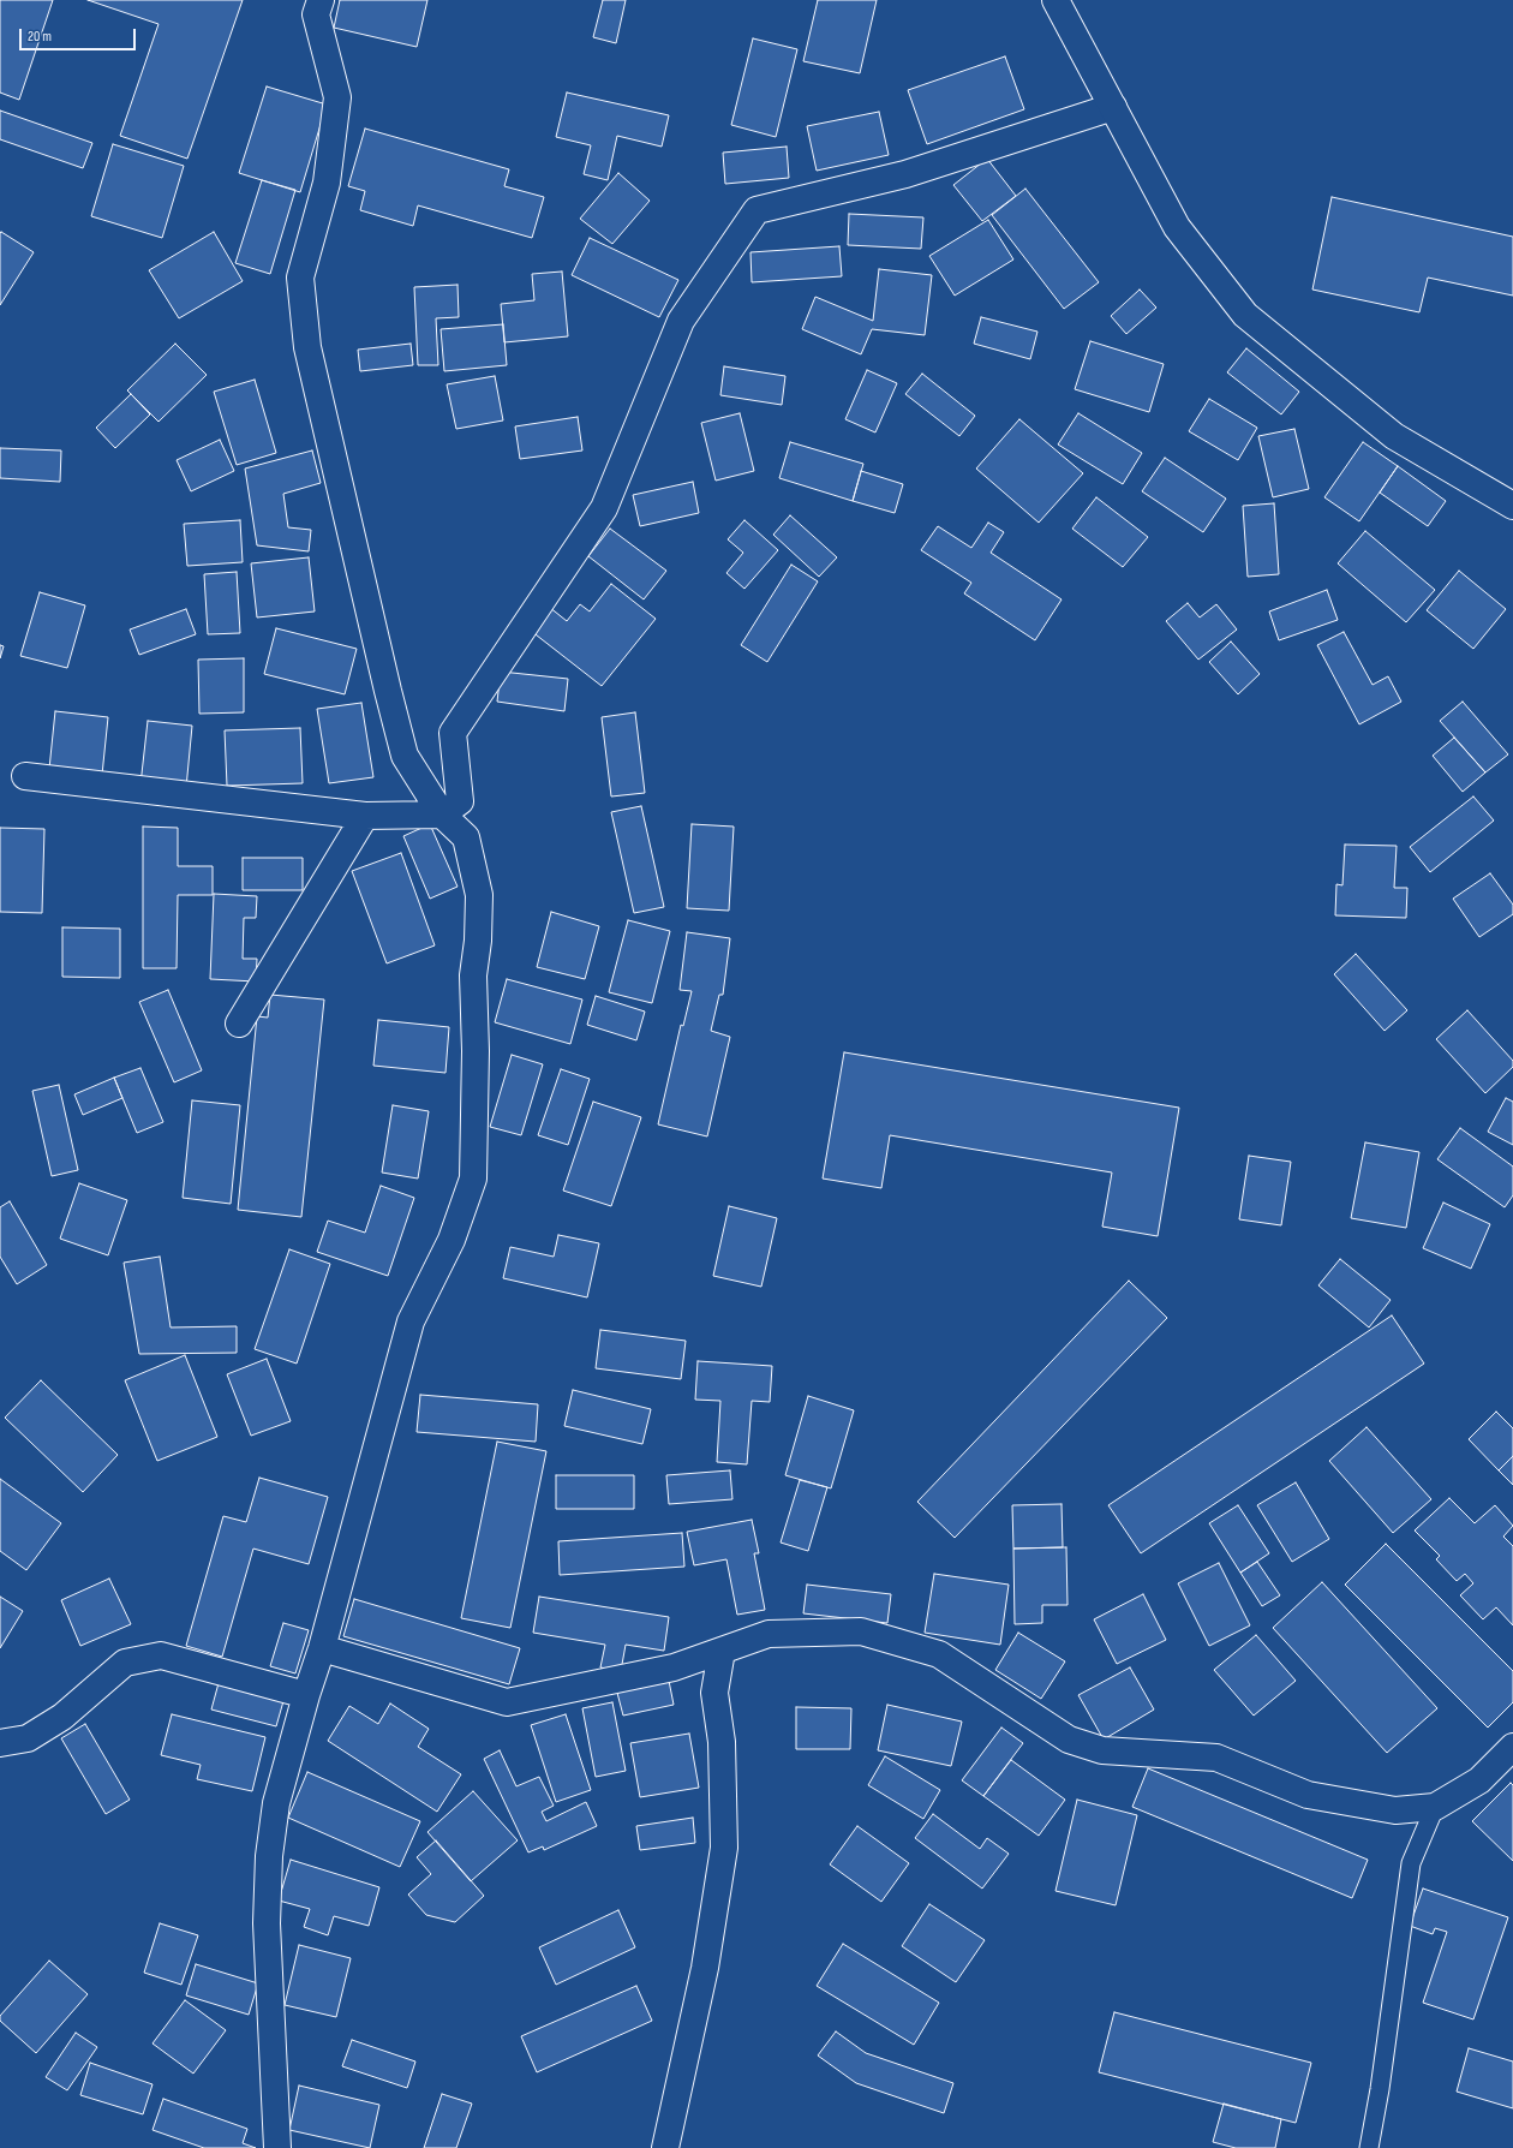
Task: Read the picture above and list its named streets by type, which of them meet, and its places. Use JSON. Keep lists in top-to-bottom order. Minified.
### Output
{"scale_bar":"20 m"}
